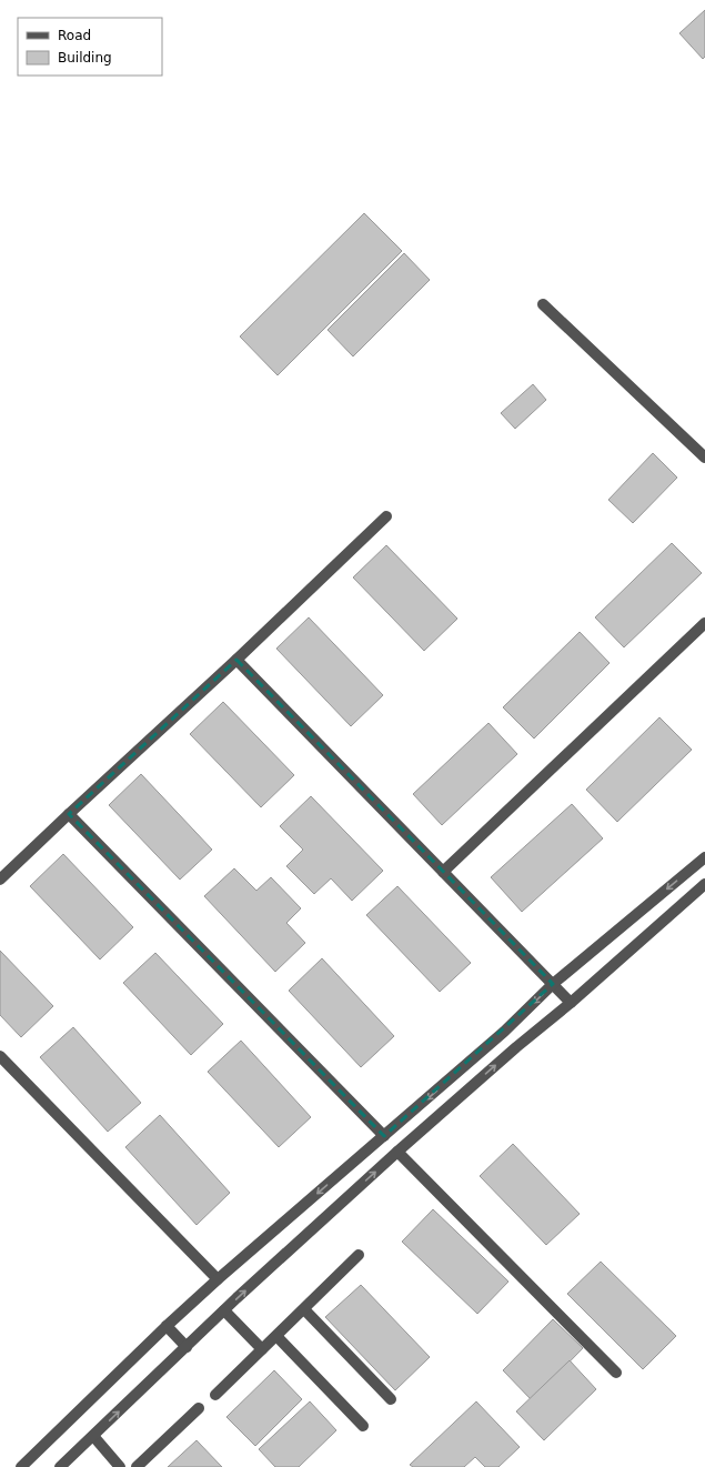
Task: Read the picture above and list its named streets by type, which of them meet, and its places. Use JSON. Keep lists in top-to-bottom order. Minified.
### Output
{"legend":["Road","Building"]}
